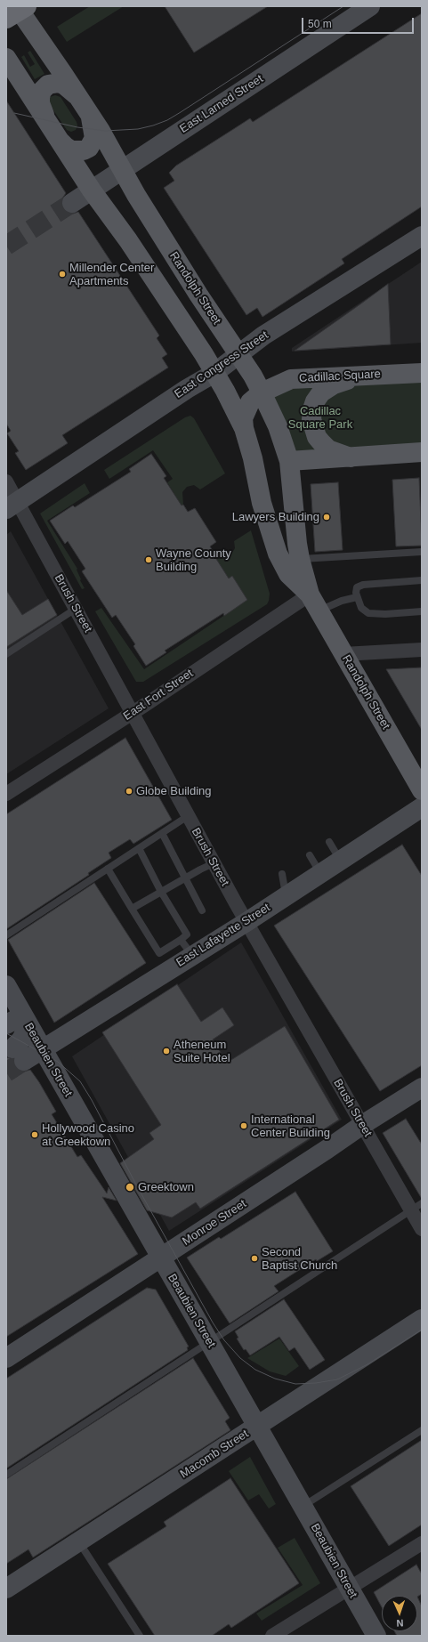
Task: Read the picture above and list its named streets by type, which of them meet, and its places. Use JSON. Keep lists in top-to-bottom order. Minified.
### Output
{"streets":{"main road":["Randolph Street","Cadillac Square"],"street":["East Larned Street","East Congress Street","Brush Street","East Fort Street","East Lafayette Street","Beaubien Street","Monroe Street","Macomb Street"]},"crossings":[["East Larned Street","Randolph Street"],["Randolph Street","East Congress Street"],["Randolph Street","Cadillac Square"],["Randolph Street","East Fort Street"],["East Congress Street","Brush Street"],["Brush Street","East Fort Street"],["Brush Street","East Lafayette Street"],["Brush Street","Monroe Street"],["East Lafayette Street","Beaubien Street"],["Beaubien Street","Monroe Street"],["Beaubien Street","Macomb Street"]],"parks":["Cadillac Square Park"],"places":["Millender Center Apartments","Lawyers Building","Wayne County Building","Globe Building","Atheneum Suite Hotel","International Center Building","Hollywood Casino at Greektown","Greektown","Second Baptist Church"],"scale_bar":"50 m","north":"bottom"}
